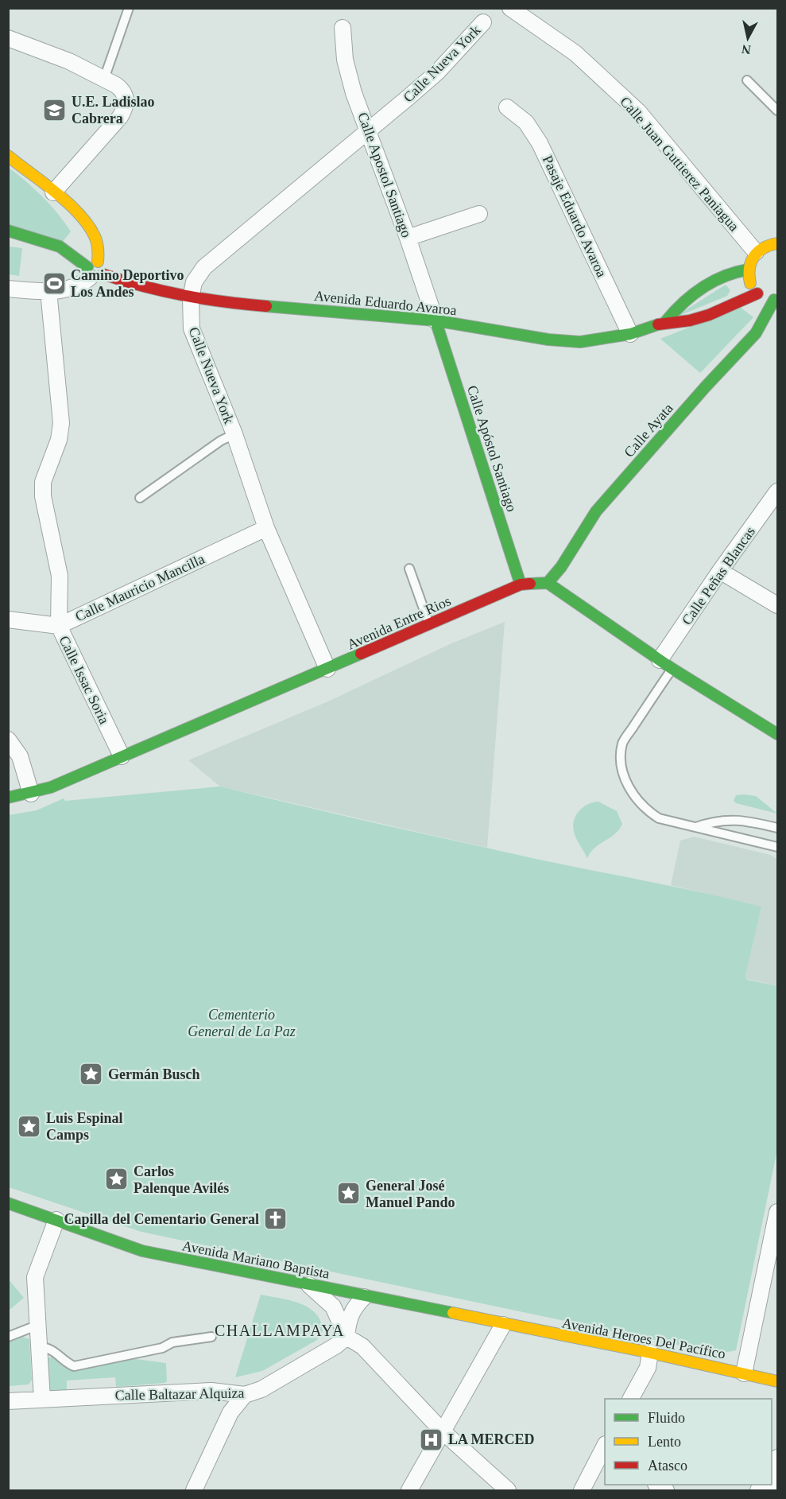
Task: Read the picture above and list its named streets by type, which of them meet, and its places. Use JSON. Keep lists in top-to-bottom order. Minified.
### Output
{"streets":{"main road":["Avenida Eduardo Avaroa","Calle Ayata","Calle Apóstol Santiago","Avenida Entre Rios","Avenida Mariano Baptista","Avenida Heroes Del Pacífico"],"street":["Calle Nueva York","Calle Juan Guttierez Paniagua","Calle Apostol Santiago","Pasaje Eduardo Avaroa","Calle Peñas Blancas","Calle Mauricio Mancilla","Calle Issac Soria","Calle Baltazar Alquiza"]},"crossings":[["Calle Nueva York","Calle Apostol Santiago"],["Calle Nueva York","Avenida Eduardo Avaroa"],["Calle Nueva York","Calle Mauricio Mancilla"],["Calle Nueva York","Avenida Entre Rios"],["Calle Apostol Santiago","Avenida Eduardo Avaroa"],["Calle Apostol Santiago","Calle Apóstol Santiago"],["Pasaje Eduardo Avaroa","Avenida Eduardo Avaroa"],["Avenida Eduardo Avaroa","Calle Apóstol Santiago"],["Calle Ayata","Avenida Entre Rios"],["Calle Apóstol Santiago","Avenida Entre Rios"],["Calle Mauricio Mancilla","Calle Issac Soria"],["Avenida Entre Rios","Calle Issac Soria"],["Avenida Mariano Baptista","Avenida Heroes Del Pacífico"]],"districts":["CHALLAMPAYA"],"parks":["Cementerio General de La Paz"],"places":{"school or university":["U.E. Ladislao Cabrera"],"sports":["Camino Deportivo Los Andes"],"place":["Germán Busch","Luis Espinal Camps","Carlos Palenque Avilés","General José Manuel Pando"],"church":["Capilla del Cementario General"],"hospital":["LA MERCED"]},"legend":["Fluido","Lento","Atasco"],"north":"bottom"}
